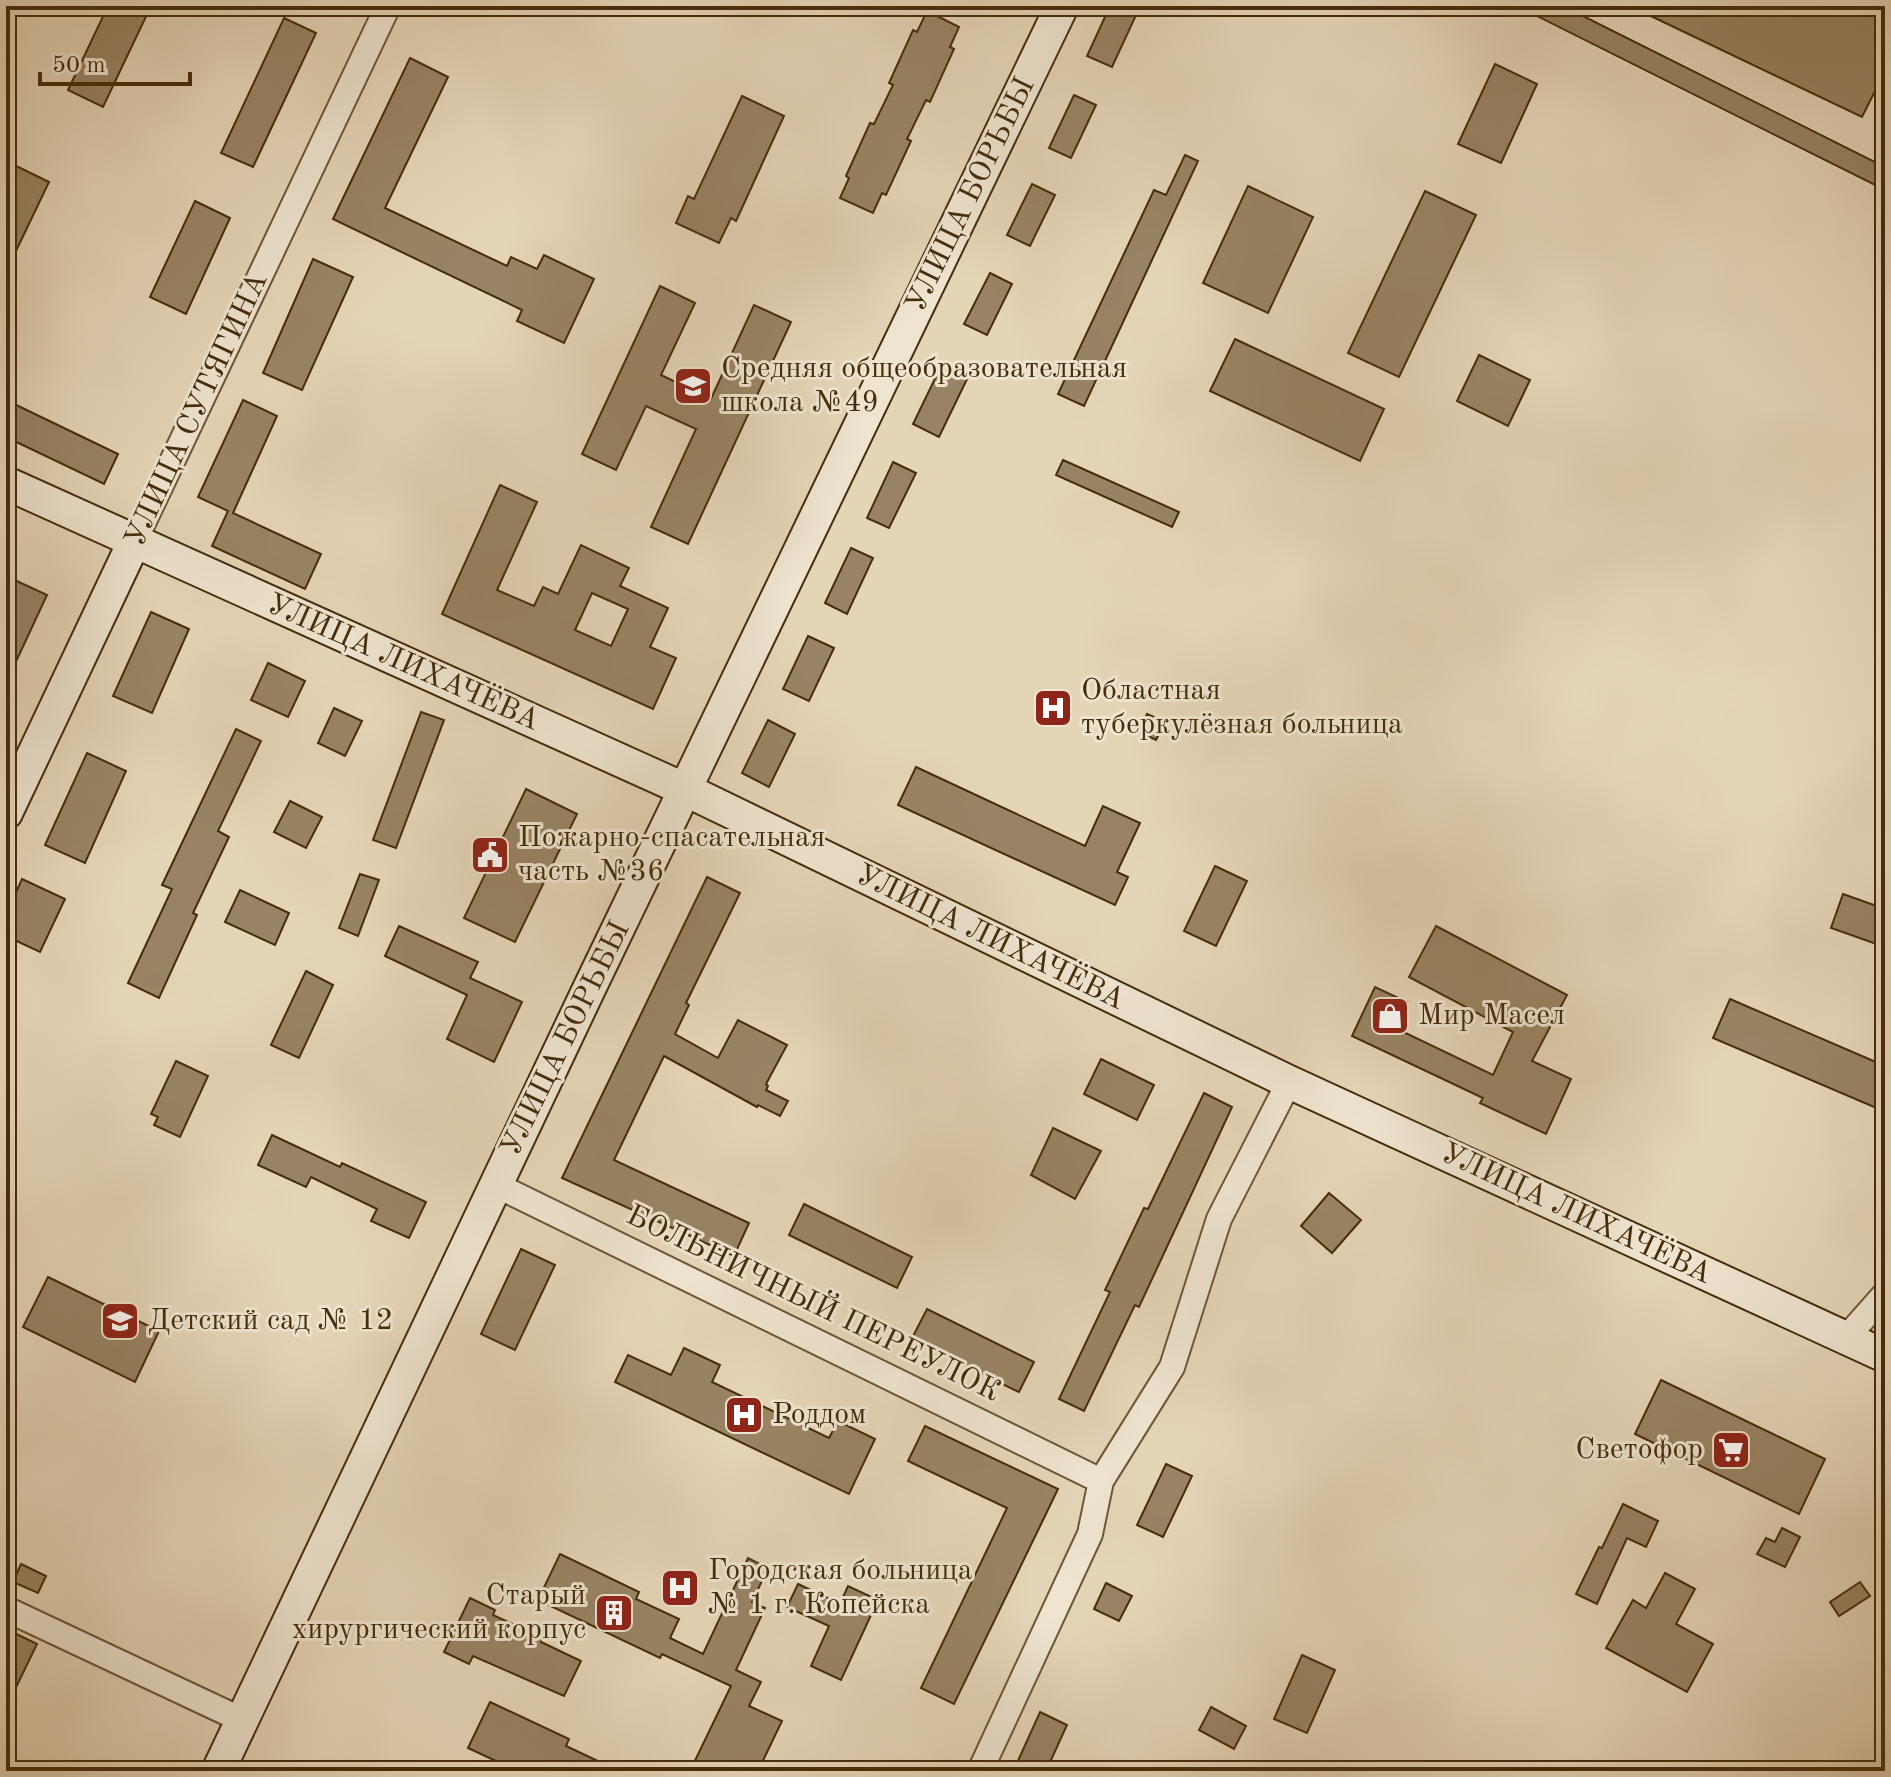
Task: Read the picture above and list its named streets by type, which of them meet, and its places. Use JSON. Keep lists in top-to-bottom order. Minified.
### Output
{"streets":{"street":["УЛИЦА БОРЬБЫ","УЛИЦА СУТЯГИНА","УЛИЦА ЛИХАЧЁВА","БОЛЬНИЧНЫЙ ПЕРЕУЛОК"]},"crossings":[["УЛИЦА БОРЬБЫ","УЛИЦА ЛИХАЧЁВА"],["УЛИЦА БОРЬБЫ","БОЛЬНИЧНЫЙ ПЕРЕУЛОК"],["УЛИЦА СУТЯГИНА","УЛИЦА ЛИХАЧЁВА"]],"places":{"school or university":["Средняя общеобразовательная школа №49","Детский сад № 12"],"hospital":["Областная туберкулёзная больница","Роддом","Городская больница № 1 г. Копейска"],"public building":["Пожарно-спасательная часть №36"],"shop":["Мир Масел"],"supermarket":["Светофор"],"building":["Старый хирургический корпус"]},"scale_bar":"50 m"}
